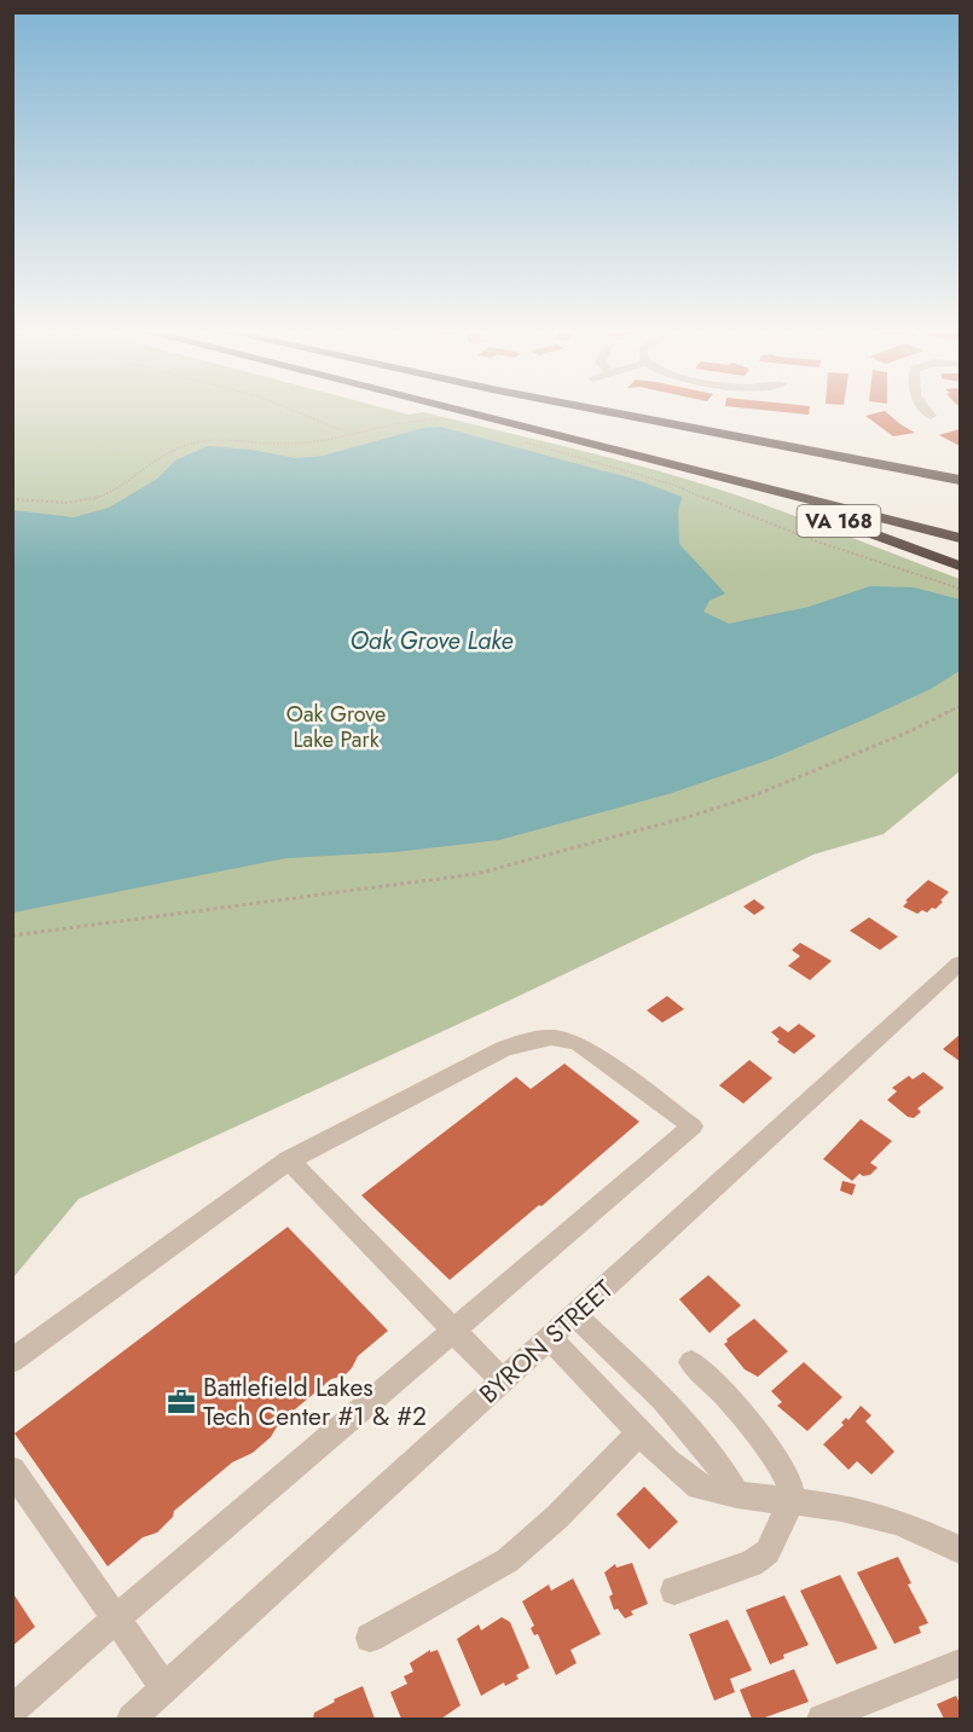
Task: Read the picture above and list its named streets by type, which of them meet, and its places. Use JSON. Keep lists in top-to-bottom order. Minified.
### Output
{"streets":{"highway":["VA 168"],"street":["BYRON STREET"]},"water":["Oak Grove Lake"],"parks":["Oak Grove Lake Park"],"places":{"office":["Battlefield Lakes Tech Center #1 & #2"]}}
